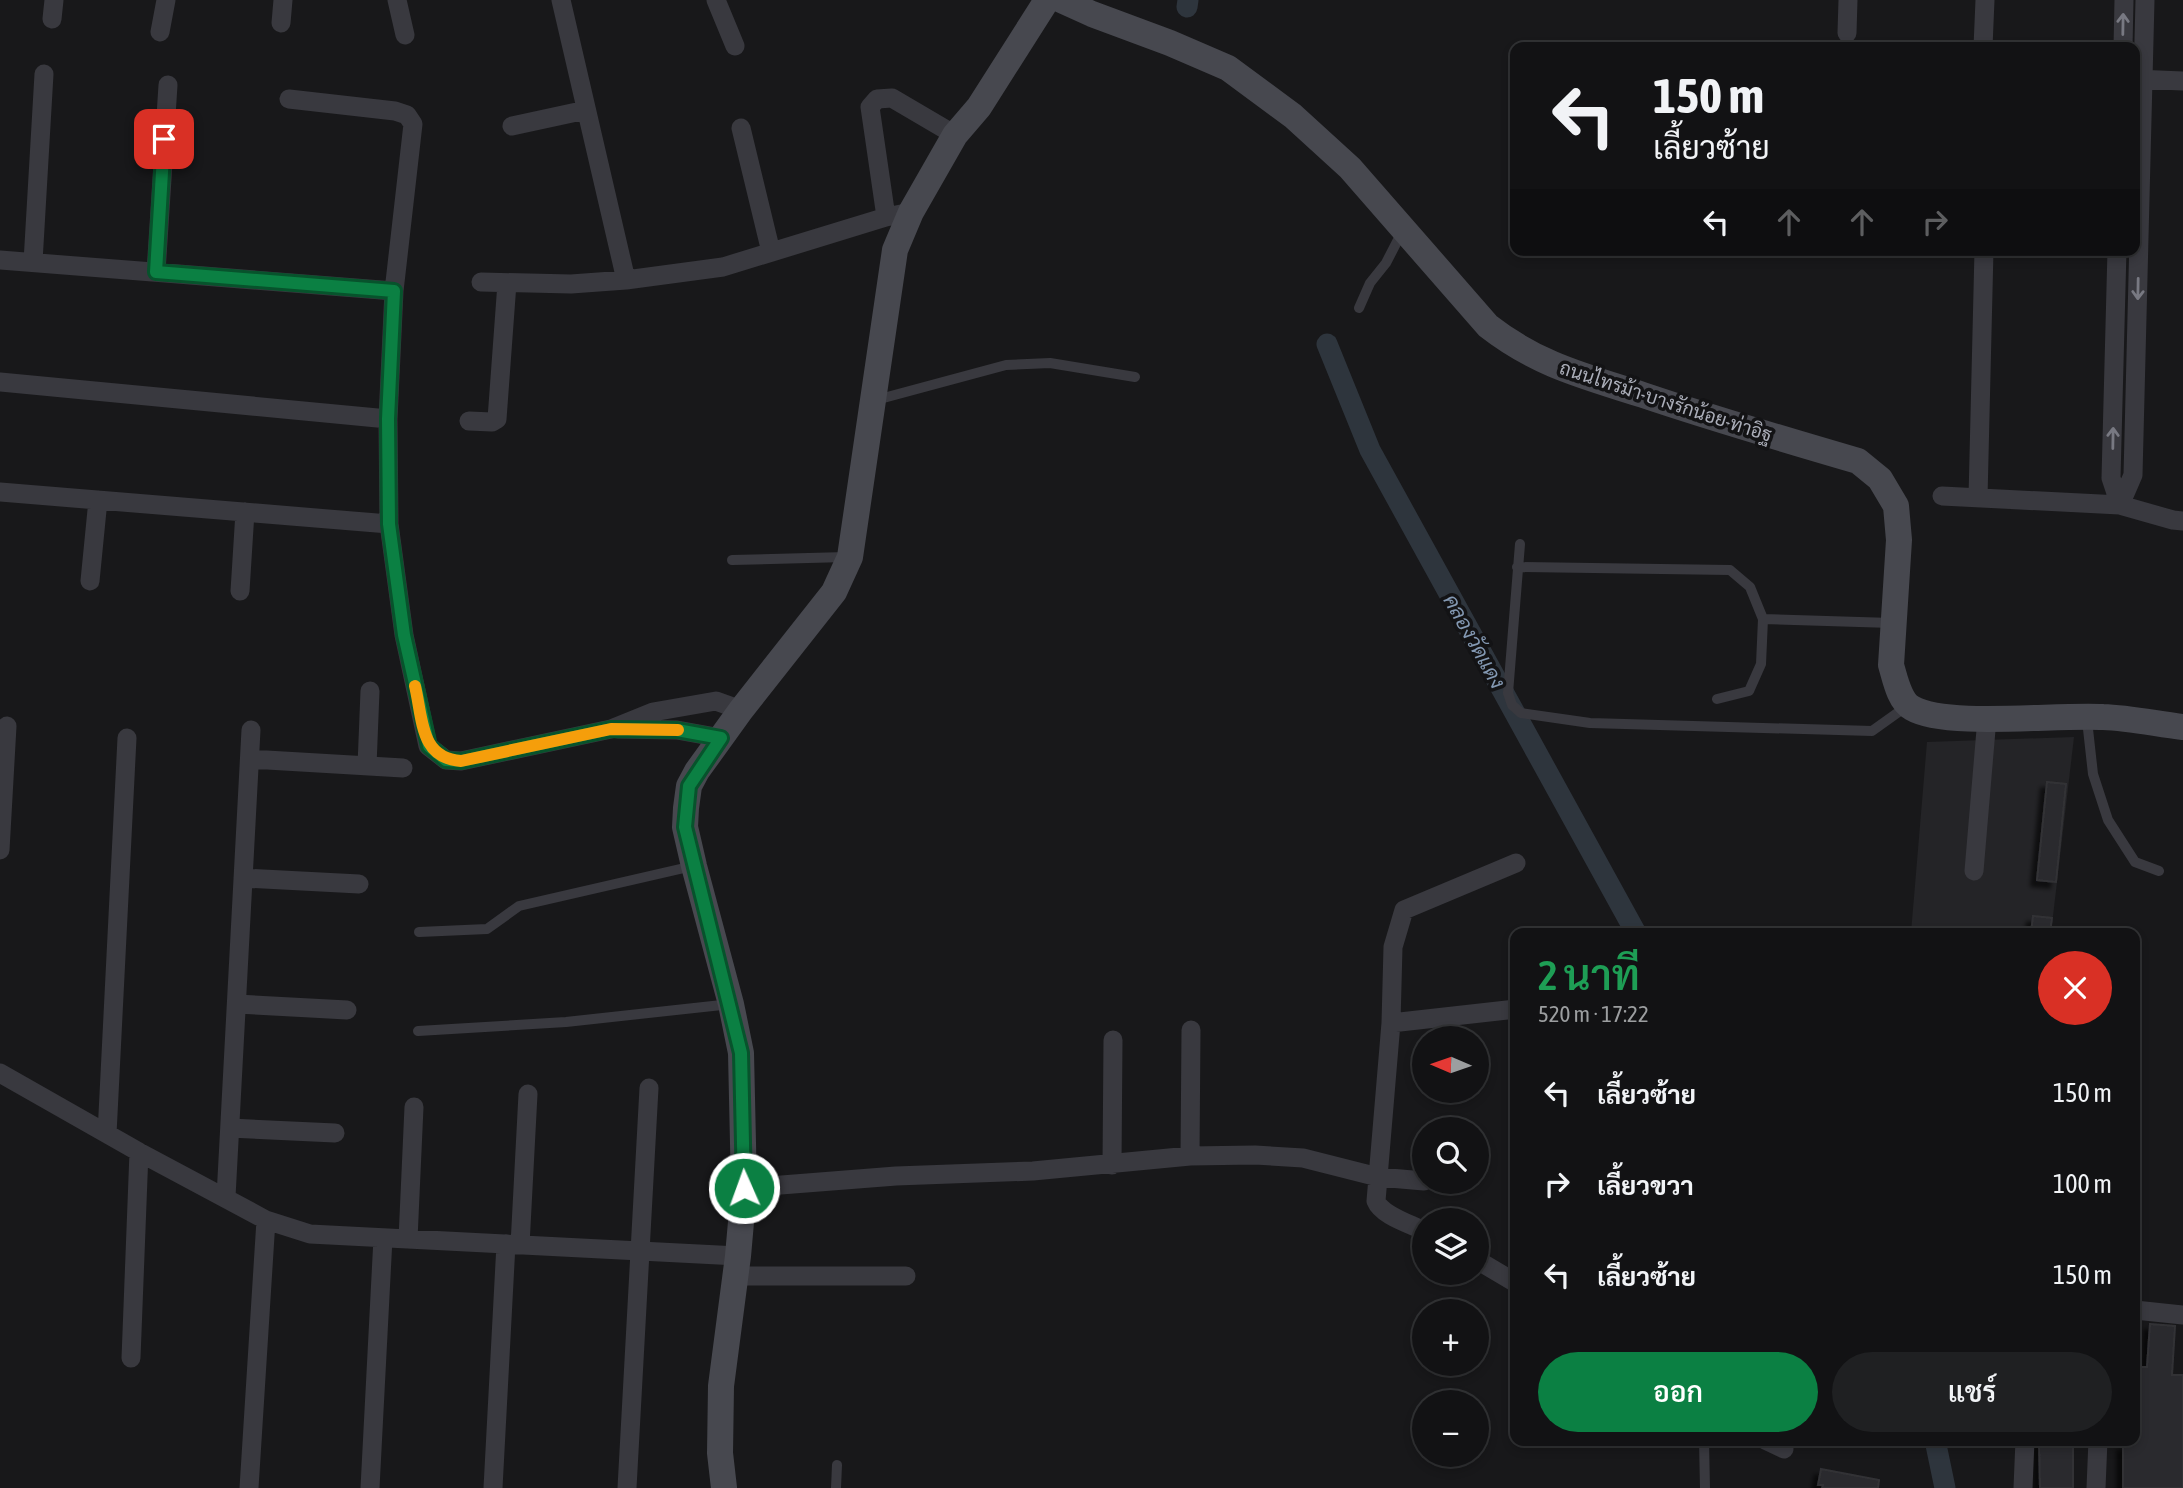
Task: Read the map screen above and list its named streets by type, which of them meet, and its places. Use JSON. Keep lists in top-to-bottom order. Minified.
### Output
{"streets":{"street":["ถนนไทรม้า-บางรักน้อย-ท่าอิฐ"]},"water":["คลองวัดแดง"],"north":"left","page":{"turn":["150 m","เลี้ยวซ้าย"],"heading":["2 นาที","520 m · 17:22"],"map_buttons":["+","−"],"list":[{"name":"เลี้ยวซ้าย","value":"150 m"},{"name":"เลี้ยวขวา","value":"100 m"},{"name":"เลี้ยวซ้าย","value":"150 m"}],"buttons":["ออก","แชร์"]}}
